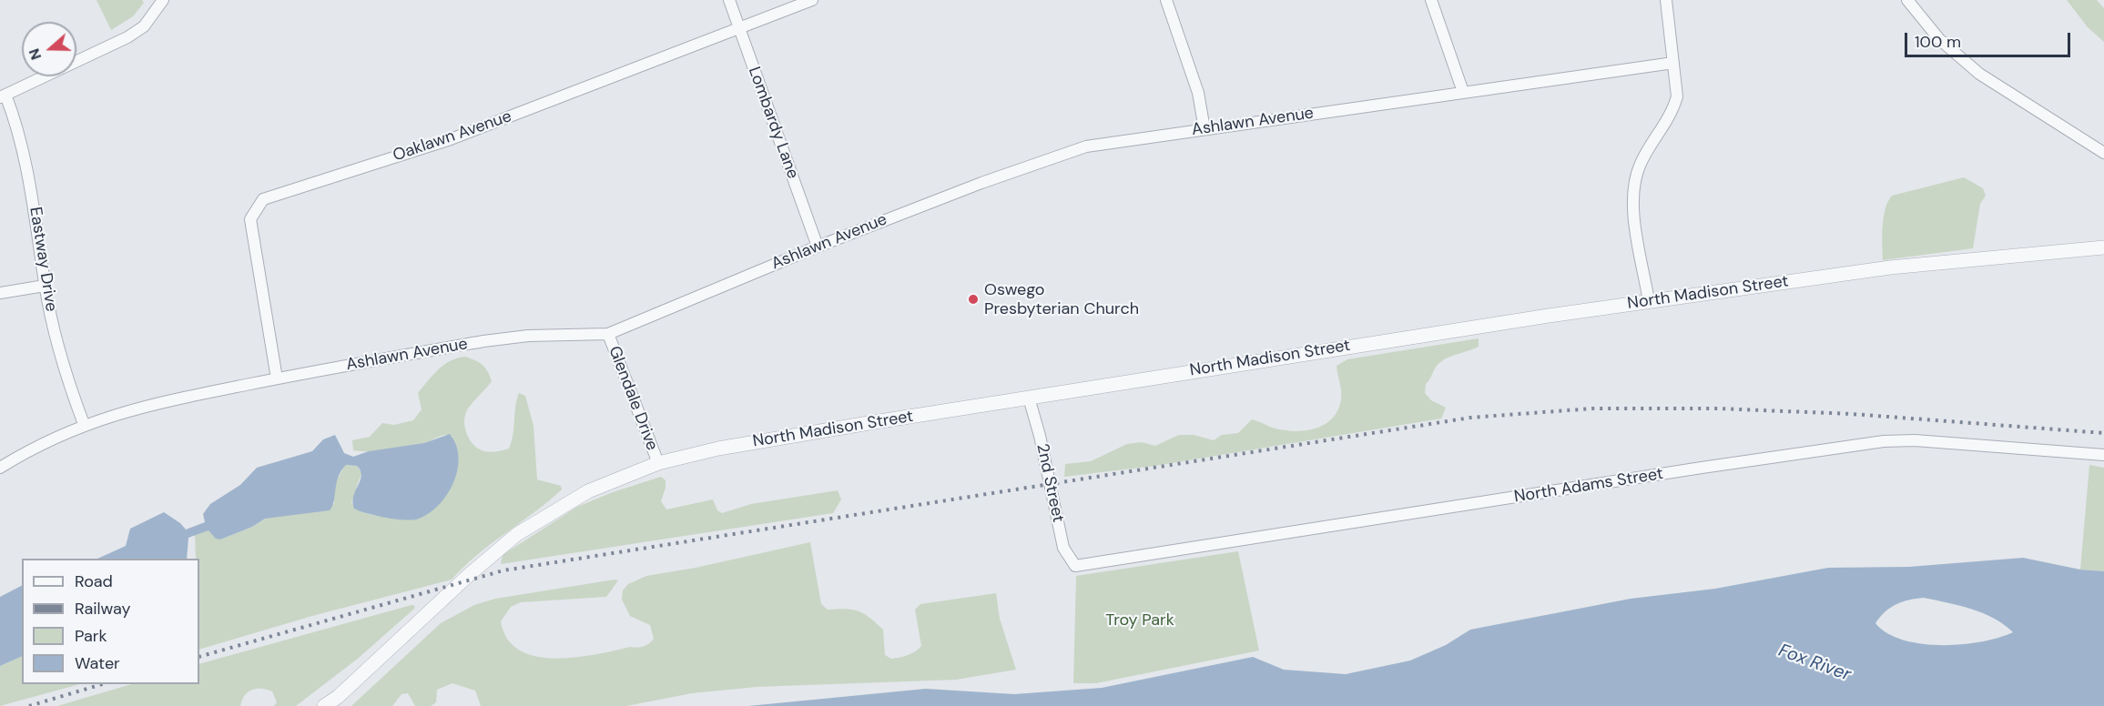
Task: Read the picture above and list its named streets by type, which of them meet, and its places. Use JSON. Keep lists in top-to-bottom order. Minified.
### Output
{"streets":{"street":["Ashlawn Avenue","Lombardy Lane","Oaklawn Avenue","Eastway Drive","North Madison Street","Glendale Drive","2nd Street","North Adams Street"]},"crossings":[["Ashlawn Avenue","Lombardy Lane"],["Ashlawn Avenue","Oaklawn Avenue"],["Ashlawn Avenue","Eastway Drive"],["Ashlawn Avenue","Glendale Drive"],["Lombardy Lane","Oaklawn Avenue"],["North Madison Street","Glendale Drive"],["North Madison Street","2nd Street"],["2nd Street","North Adams Street"]],"water":["Fox River"],"parks":["Troy Park"],"places":["Oswego Presbyterian Church"],"legend":["Road","Railway","Park","Water"],"scale_bar":"100 m","north":"left"}
